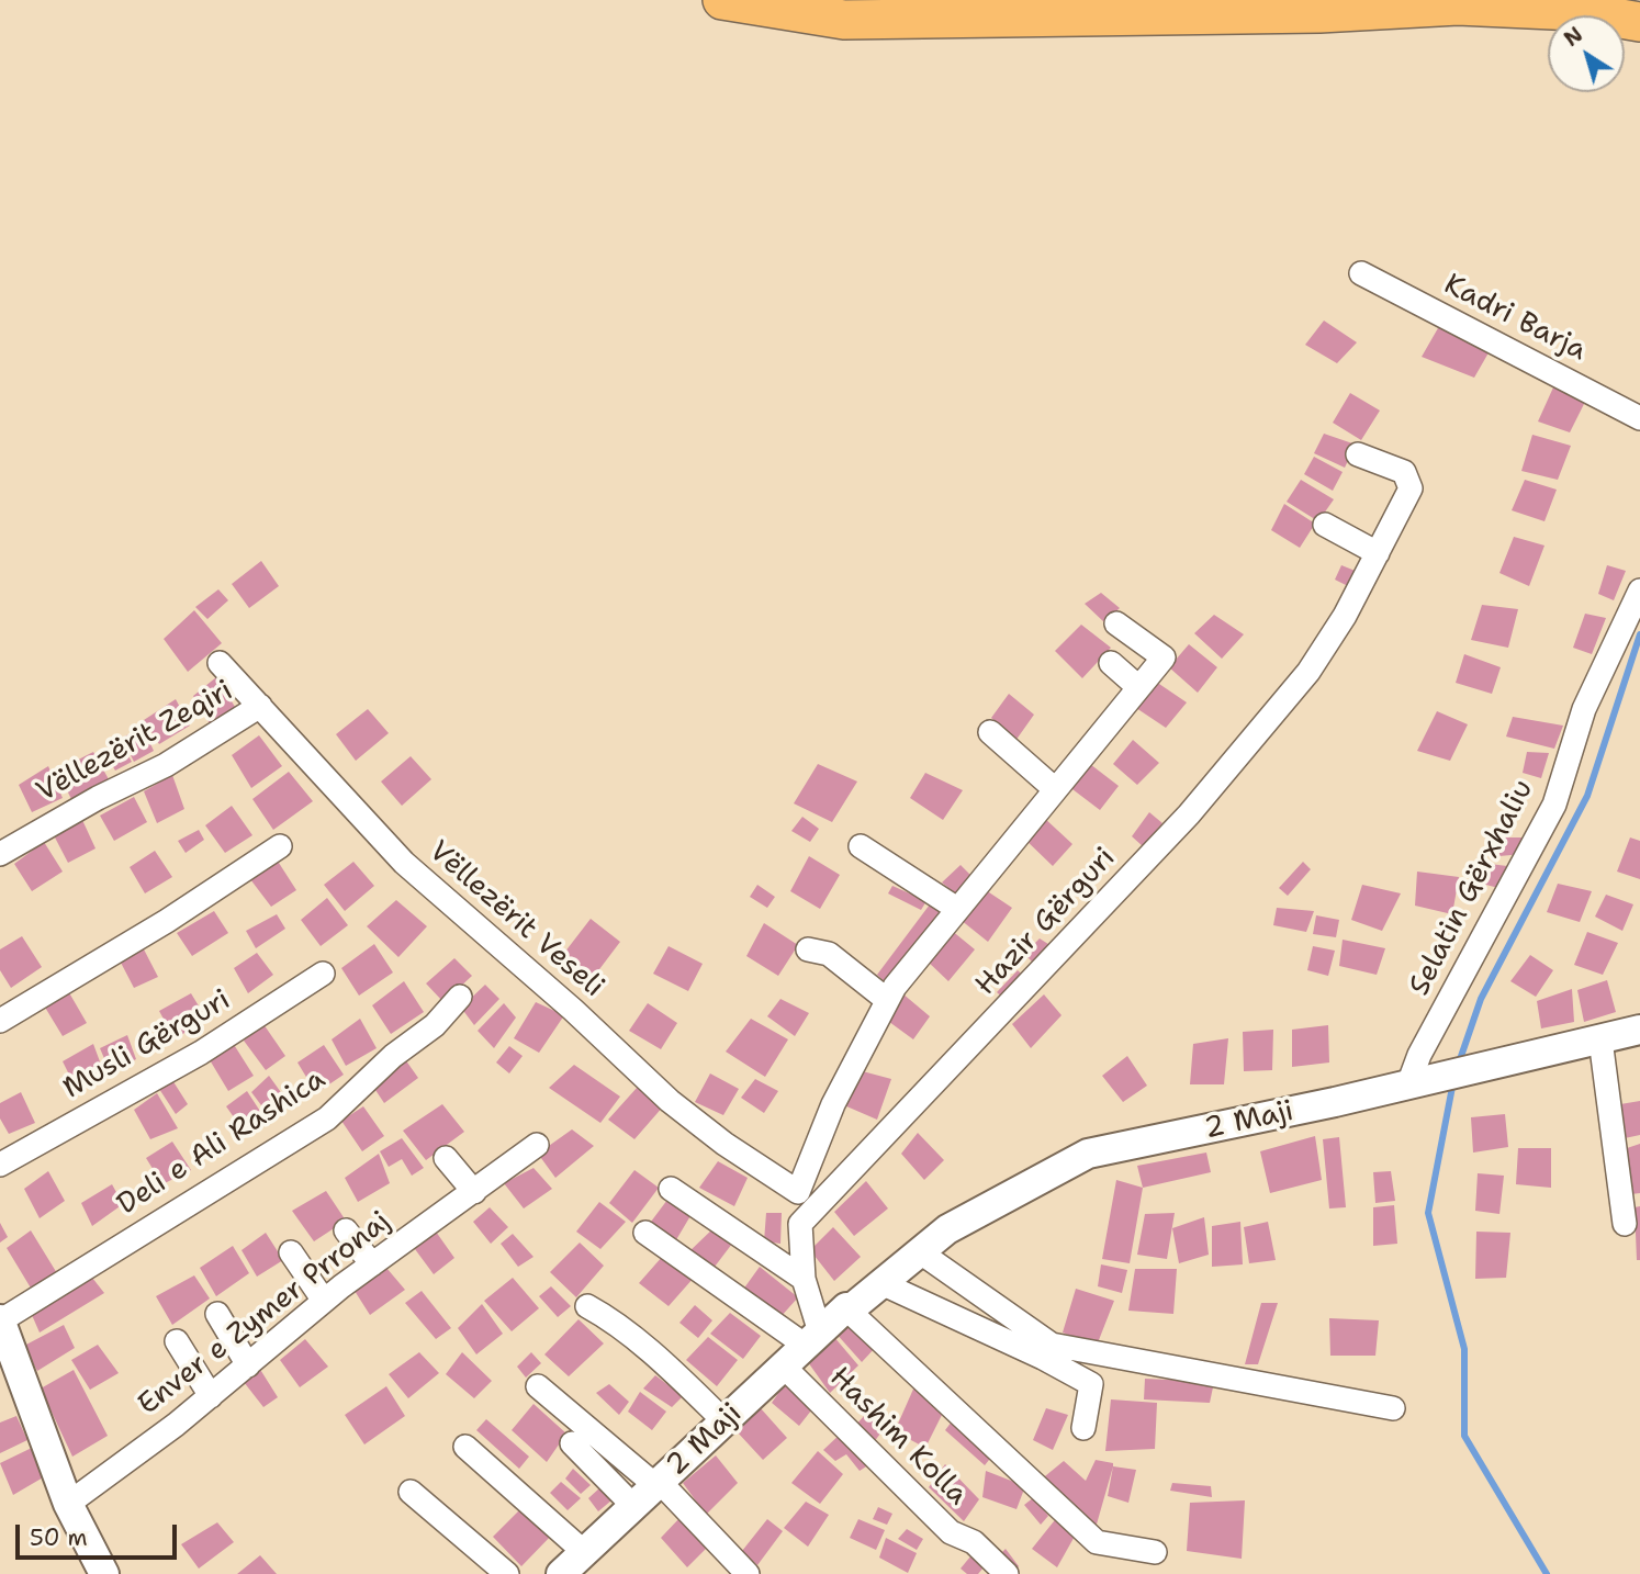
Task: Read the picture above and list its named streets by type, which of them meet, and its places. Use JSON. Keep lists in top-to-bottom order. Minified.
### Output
{"streets":{"street":["Kadri Barja","Vëllezërit Zeqiri","Selatin Gërxhaliu","Vëllezërit Veseli","Hazir Gërguri","Musli Gërguri","2 Maji","Deli e Ali Rashica","Enver e Zymer Prronaj","Hashim Kolla"]},"crossings":[["Vëllezërit Zeqiri","Vëllezërit Veseli"],["Selatin Gërxhaliu","2 Maji"],["2 Maji","Hashim Kolla"]],"scale_bar":"50 m","north":"top left"}
